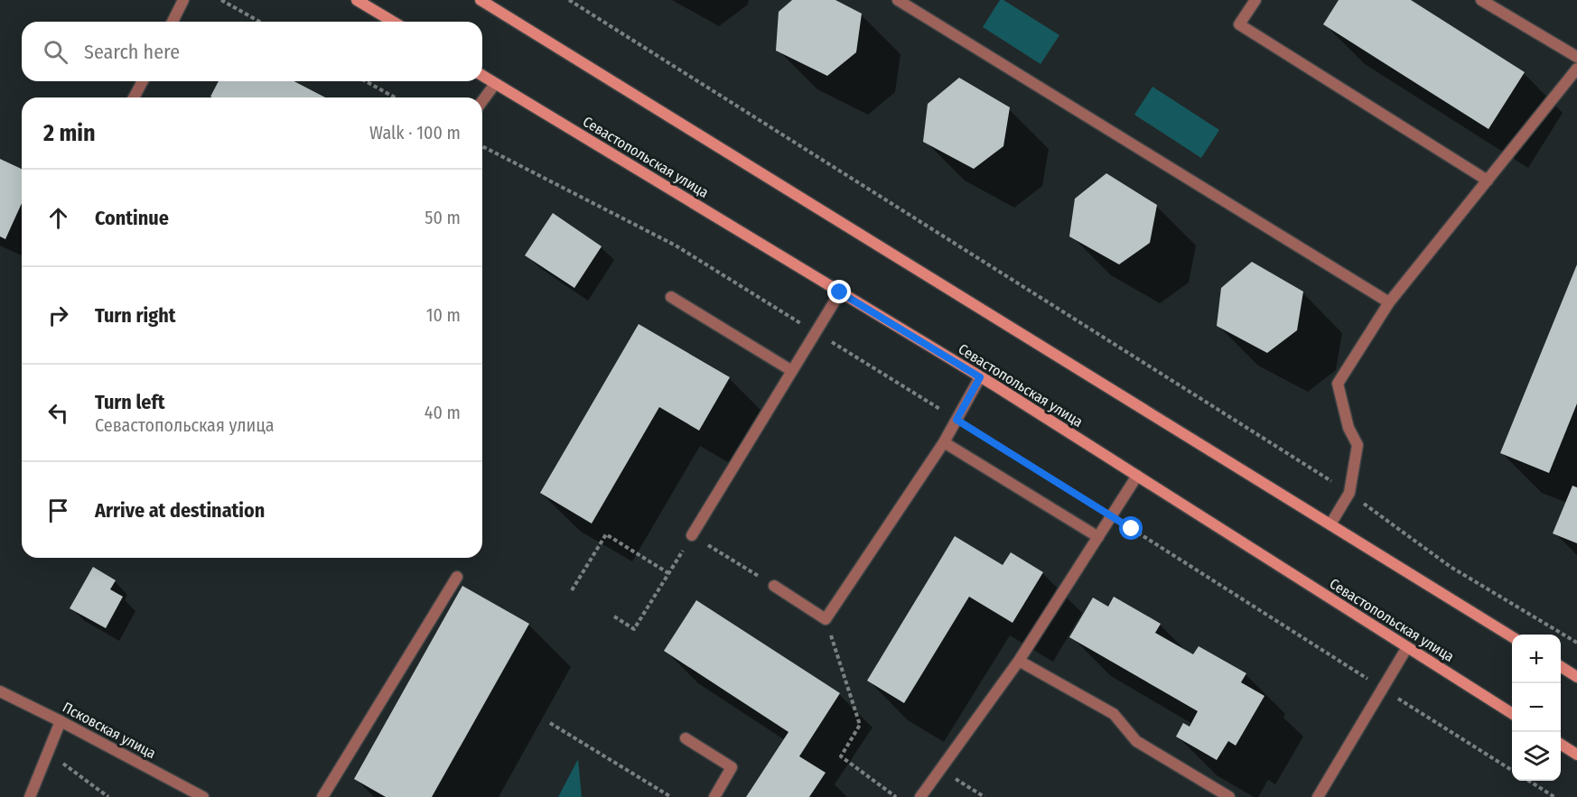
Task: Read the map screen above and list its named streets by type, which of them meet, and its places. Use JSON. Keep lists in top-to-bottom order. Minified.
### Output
{"streets":{"main road":["Севастопольская улица"],"street":["Псковская улица"]},"page":{"search":"Search here","heading":["2 min","Walk · 100 m"],"list":[["Continue","50 m"],["Turn right","10 m"],["Turn left","Севастопольская улица","40 m"],"Arrive at destination"],"map_buttons":["+","−"]}}
